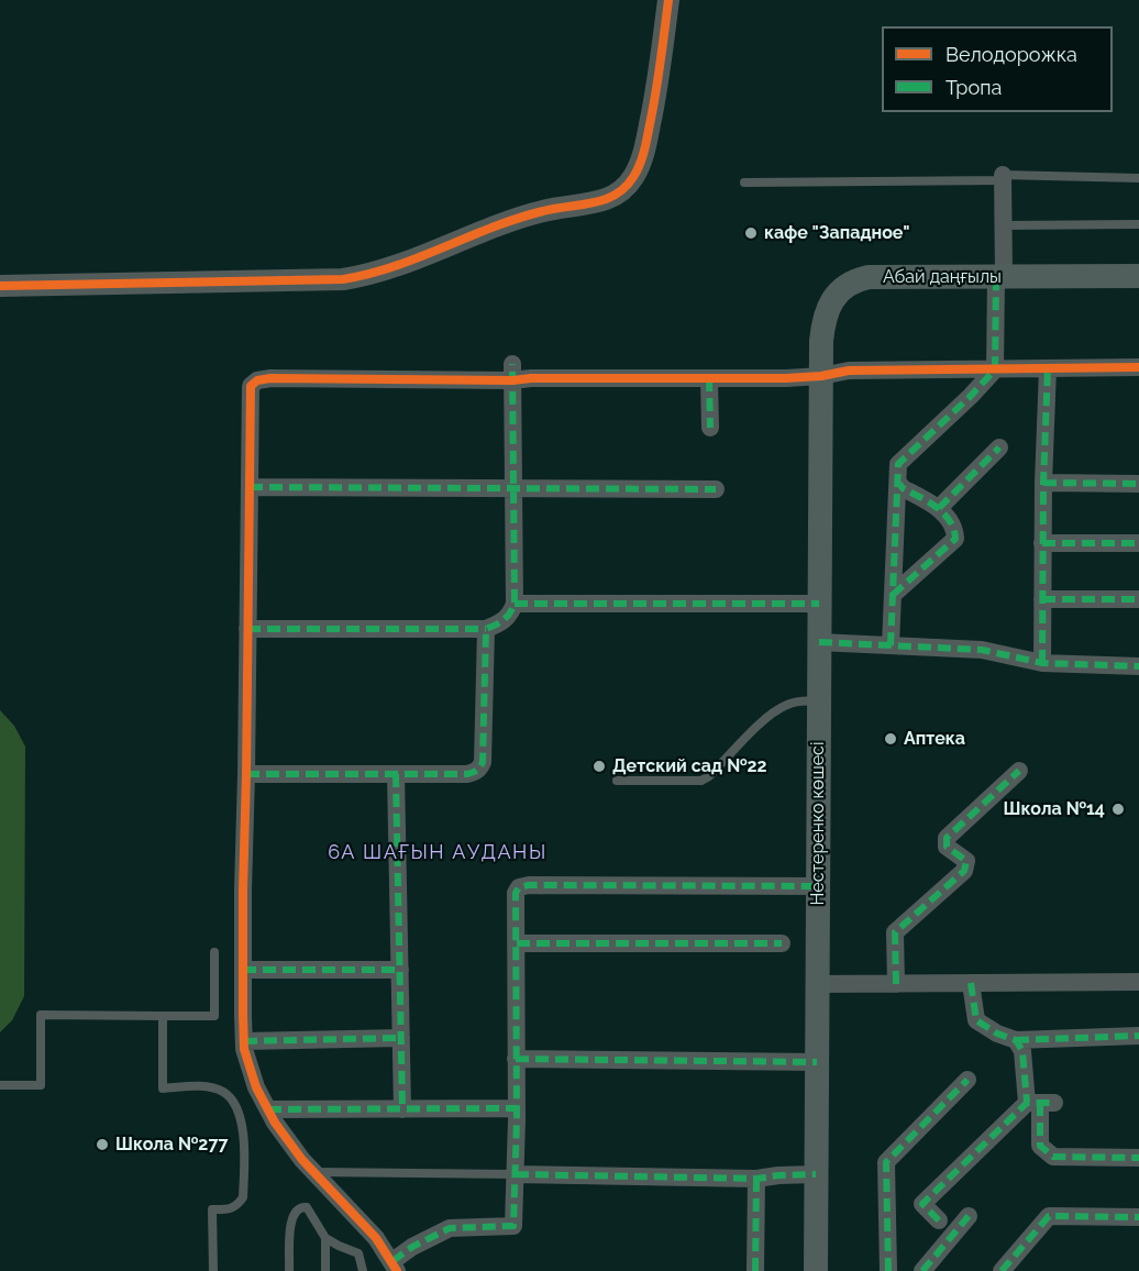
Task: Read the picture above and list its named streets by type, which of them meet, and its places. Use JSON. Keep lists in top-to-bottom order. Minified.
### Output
{"streets":{"main road":["Абай даңғылы","Нестеренко көшесі"]},"crossings":[["Абай даңғылы","Нестеренко көшесі"]],"districts":["6А ШАҒЫН АУДАНЫ"],"places":["кафе \"Западное\"","Аптека","Детский сад №22","Школа №14","Школа №277"],"legend":["Велодорожка","Тропа"]}
